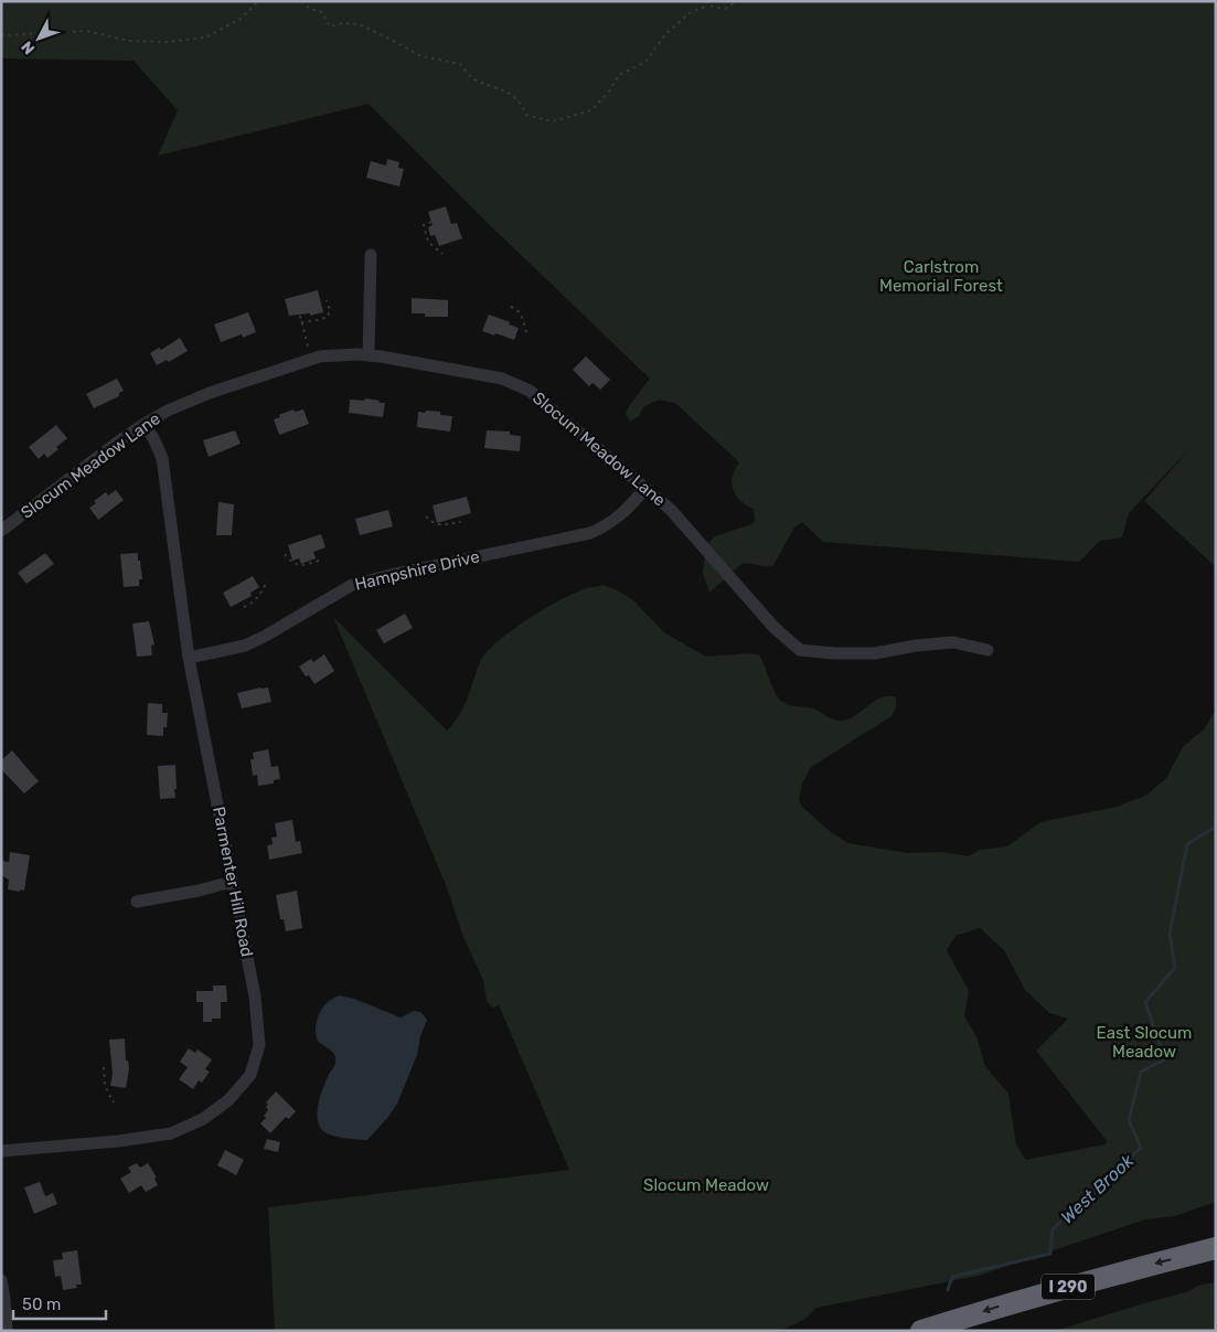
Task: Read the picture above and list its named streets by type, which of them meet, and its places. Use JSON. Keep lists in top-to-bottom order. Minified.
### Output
{"streets":{"highway":["I 290"],"street":["Slocum Meadow Lane","Hampshire Drive","Parmenter Hill Road"]},"crossings":[["Slocum Meadow Lane","Hampshire Drive"],["Slocum Meadow Lane","Parmenter Hill Road"],["Hampshire Drive","Parmenter Hill Road"]],"water":["West Brook"],"parks":["Carlstrom Memorial Forest","East Slocum Meadow","Slocum Meadow"],"scale_bar":"50 m","north":"bottom left"}
